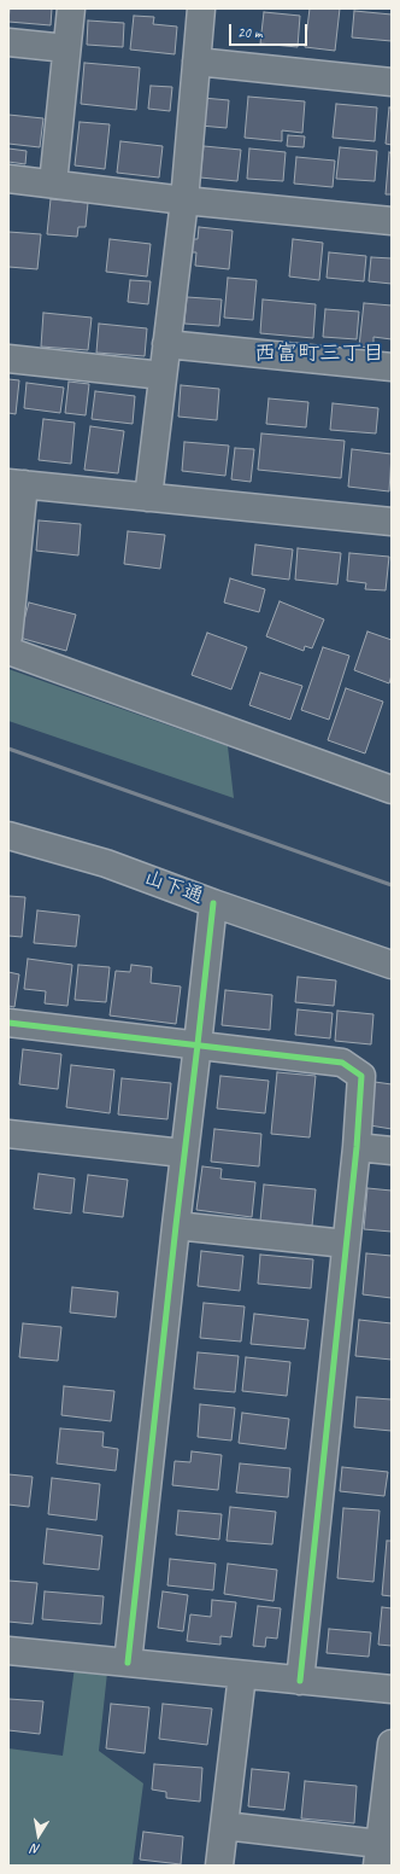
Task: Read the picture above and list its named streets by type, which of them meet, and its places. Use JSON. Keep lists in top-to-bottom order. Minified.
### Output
{"streets":{"street":["山下通"]},"districts":["西富町三丁目"],"scale_bar":"20 m","north":"bottom"}
